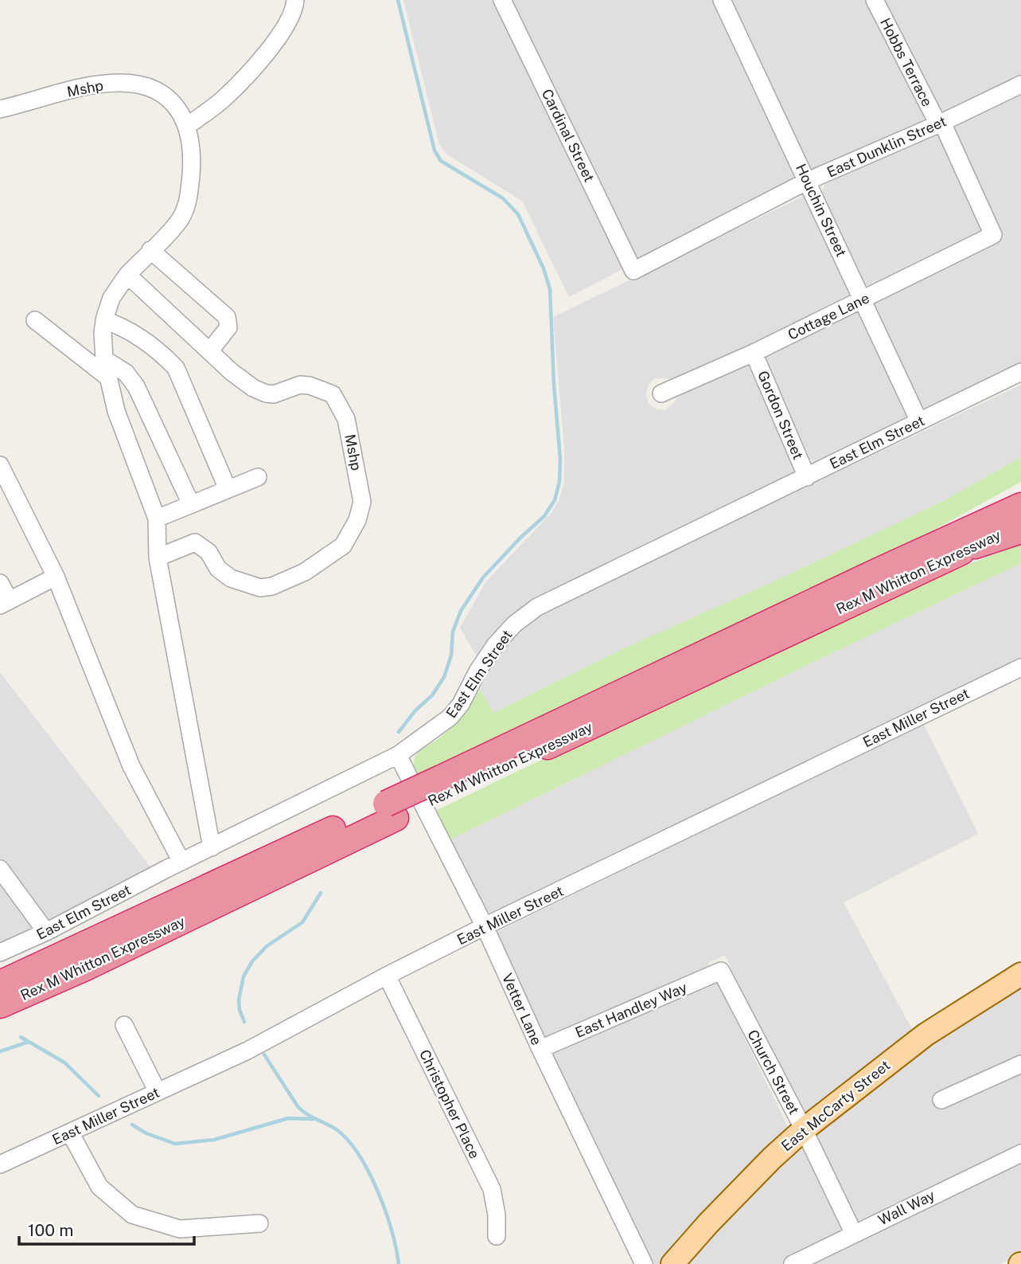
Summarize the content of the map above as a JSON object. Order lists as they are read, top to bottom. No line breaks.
{"streets":{"highway":["Rex M Whitton Expressway"],"main road":["East McCarty Street"],"street":["Hobbs Terrace","Mshp","Cardinal Street","East Dunklin Street","Houchin Street","Cottage Lane","Gordon Street","East Elm Street","East Miller Street","Vetter Lane","East Handley Way","Church Street","Christopher Place","Wall Way"]},"crossings":[["Hobbs Terrace","East Dunklin Street"],["Hobbs Terrace","Cottage Lane"],["Mshp","East Elm Street"],["Cardinal Street","East Dunklin Street"],["East Dunklin Street","Houchin Street"],["Houchin Street","Cottage Lane"],["Houchin Street","East Elm Street"],["Cottage Lane","Gordon Street"],["Gordon Street","East Elm Street"],["East Elm Street","Vetter Lane"],["East Miller Street","Vetter Lane"],["East Miller Street","Christopher Place"],["Vetter Lane","East Handley Way"],["East Handley Way","Church Street"],["Church Street","East McCarty Street"],["Church Street","Wall Way"]],"scale_bar":"100 m"}
